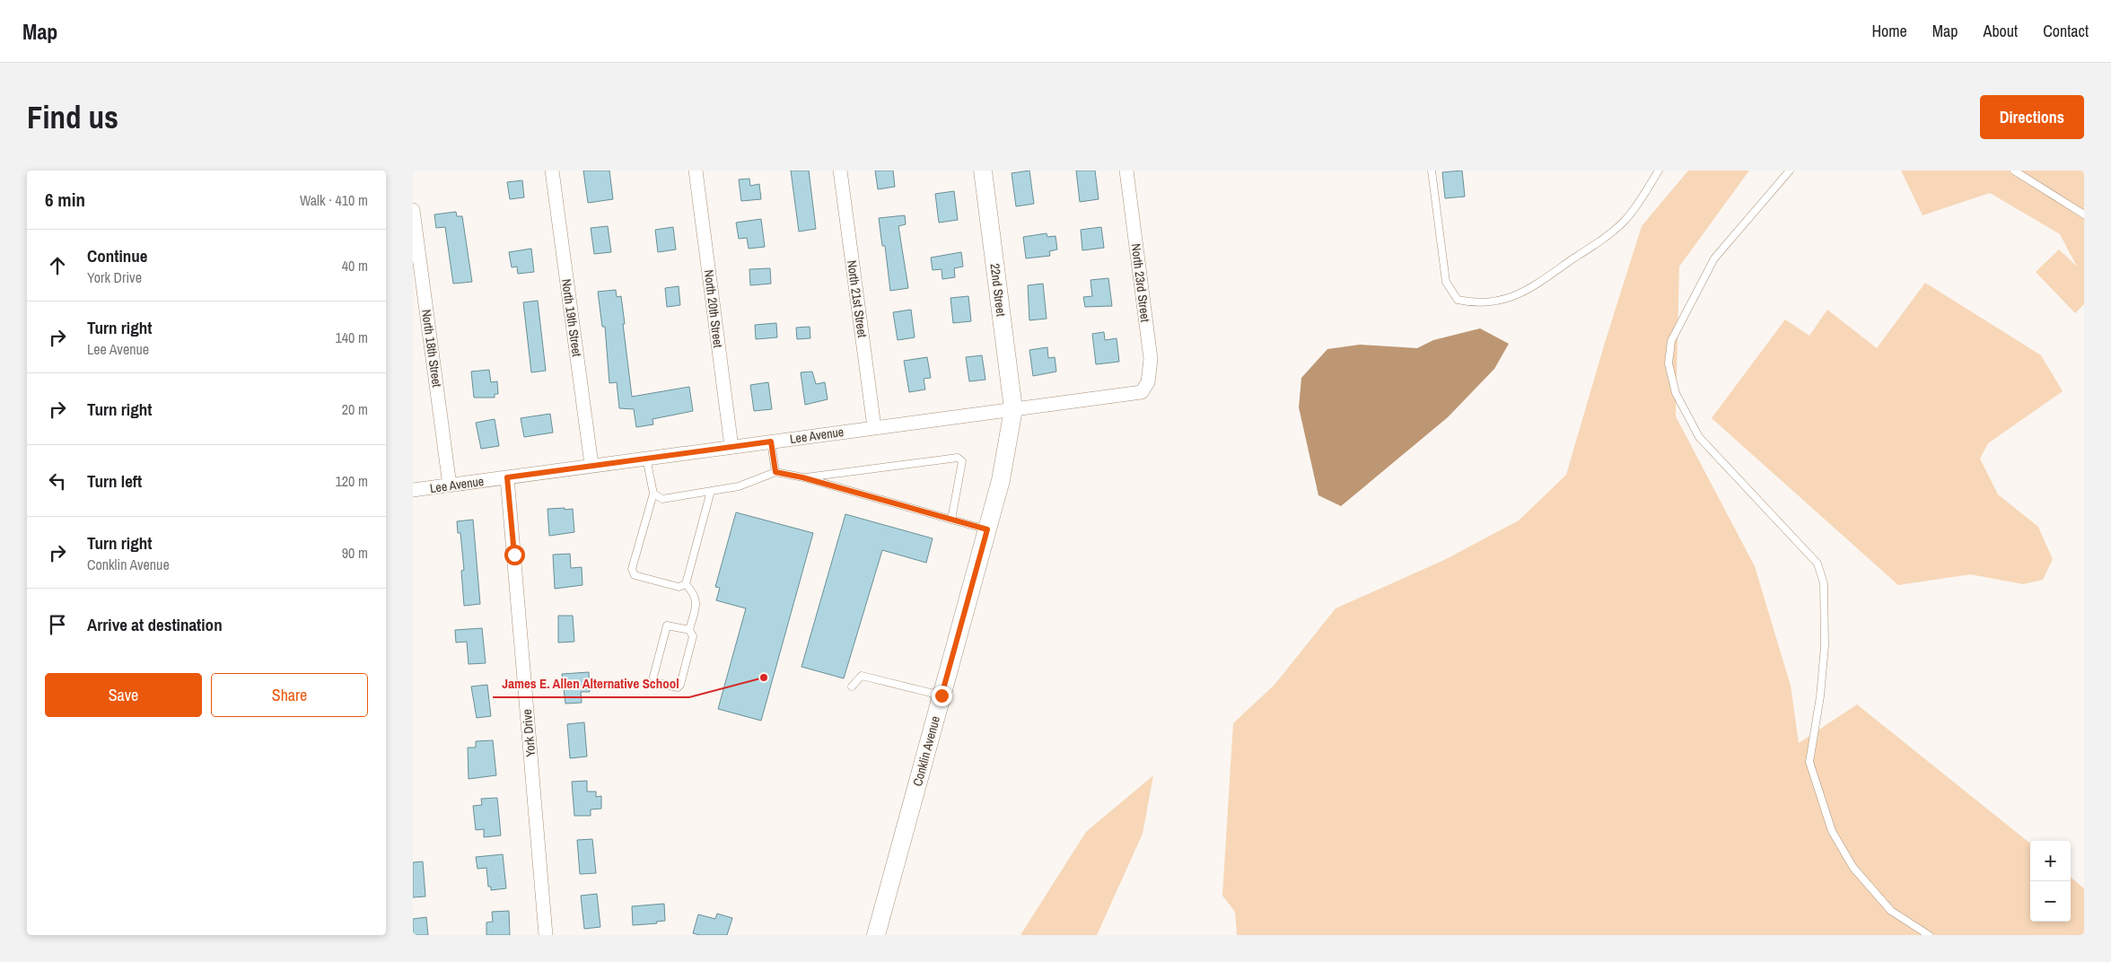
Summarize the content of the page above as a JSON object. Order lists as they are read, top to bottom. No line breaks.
{"streets":{"street":["North 23rd Street","22nd Street","North 21st Street","North 20th Street","North 19th Street","North 18th Street","Lee Avenue","York Drive","Conklin Avenue"]},"crossings":[["North 23rd Street","Lee Avenue"],["22nd Street","Lee Avenue"],["22nd Street","Conklin Avenue"],["North 21st Street","Lee Avenue"],["North 20th Street","Lee Avenue"],["North 19th Street","Lee Avenue"],["North 18th Street","Lee Avenue"],["Lee Avenue","York Drive"],["Lee Avenue","Conklin Avenue"]],"places":["James E. Allen Alternative School"],"page":{"header":"Map","nav":["Home","Map","About","Contact"],"buttons":["Directions",["Save","Share"]],"title":"Find us","heading":["6 min","Walk · 410 m"],"list":[["Continue","York Drive","40 m"],["Turn right","Lee Avenue","140 m"],["Turn right","20 m"],["Turn left","120 m"],["Turn right","Conklin Avenue","90 m"],"Arrive at destination"],"map_buttons":["+","−"]}}
